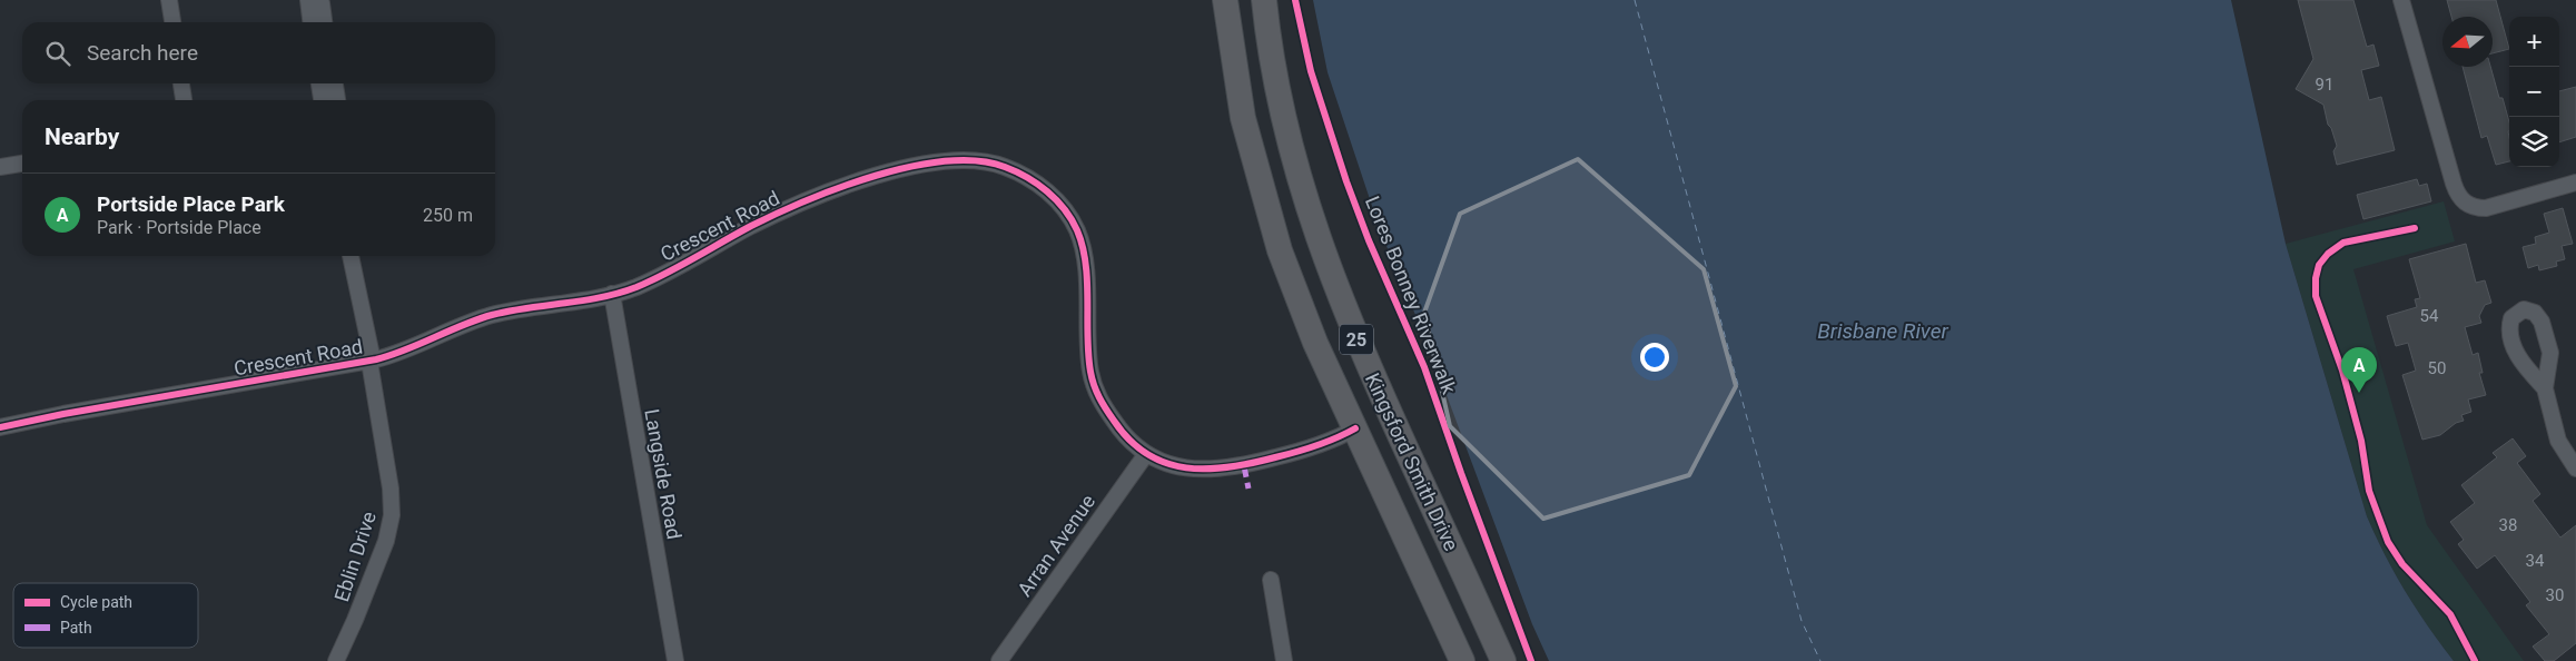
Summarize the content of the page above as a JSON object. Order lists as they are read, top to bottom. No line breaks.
{"streets":{"highway":["25","Kingsford Smith Drive"],"street":["Crescent Road","Langside Road","Arran Avenue","Eblin Drive"],"cycle path":["Lores Bonney Riverwalk"]},"crossings":[["Crescent Road","Kingsford Smith Drive"],["Crescent Road","Langside Road"],["Crescent Road","Arran Avenue"],["Crescent Road","Eblin Drive"]],"water":["Brisbane River"],"house_numbers":["91","54","50","38","34","30"],"legend":["Cycle path","Path"],"north":"left","page":{"map_buttons":["+","−"],"search":"Search here","heading":"Nearby","list":[{"mark":"A","name":"Portside Place Park","note":"Park · Portside Place","value":"250 m"}],"pins":"A"}}
